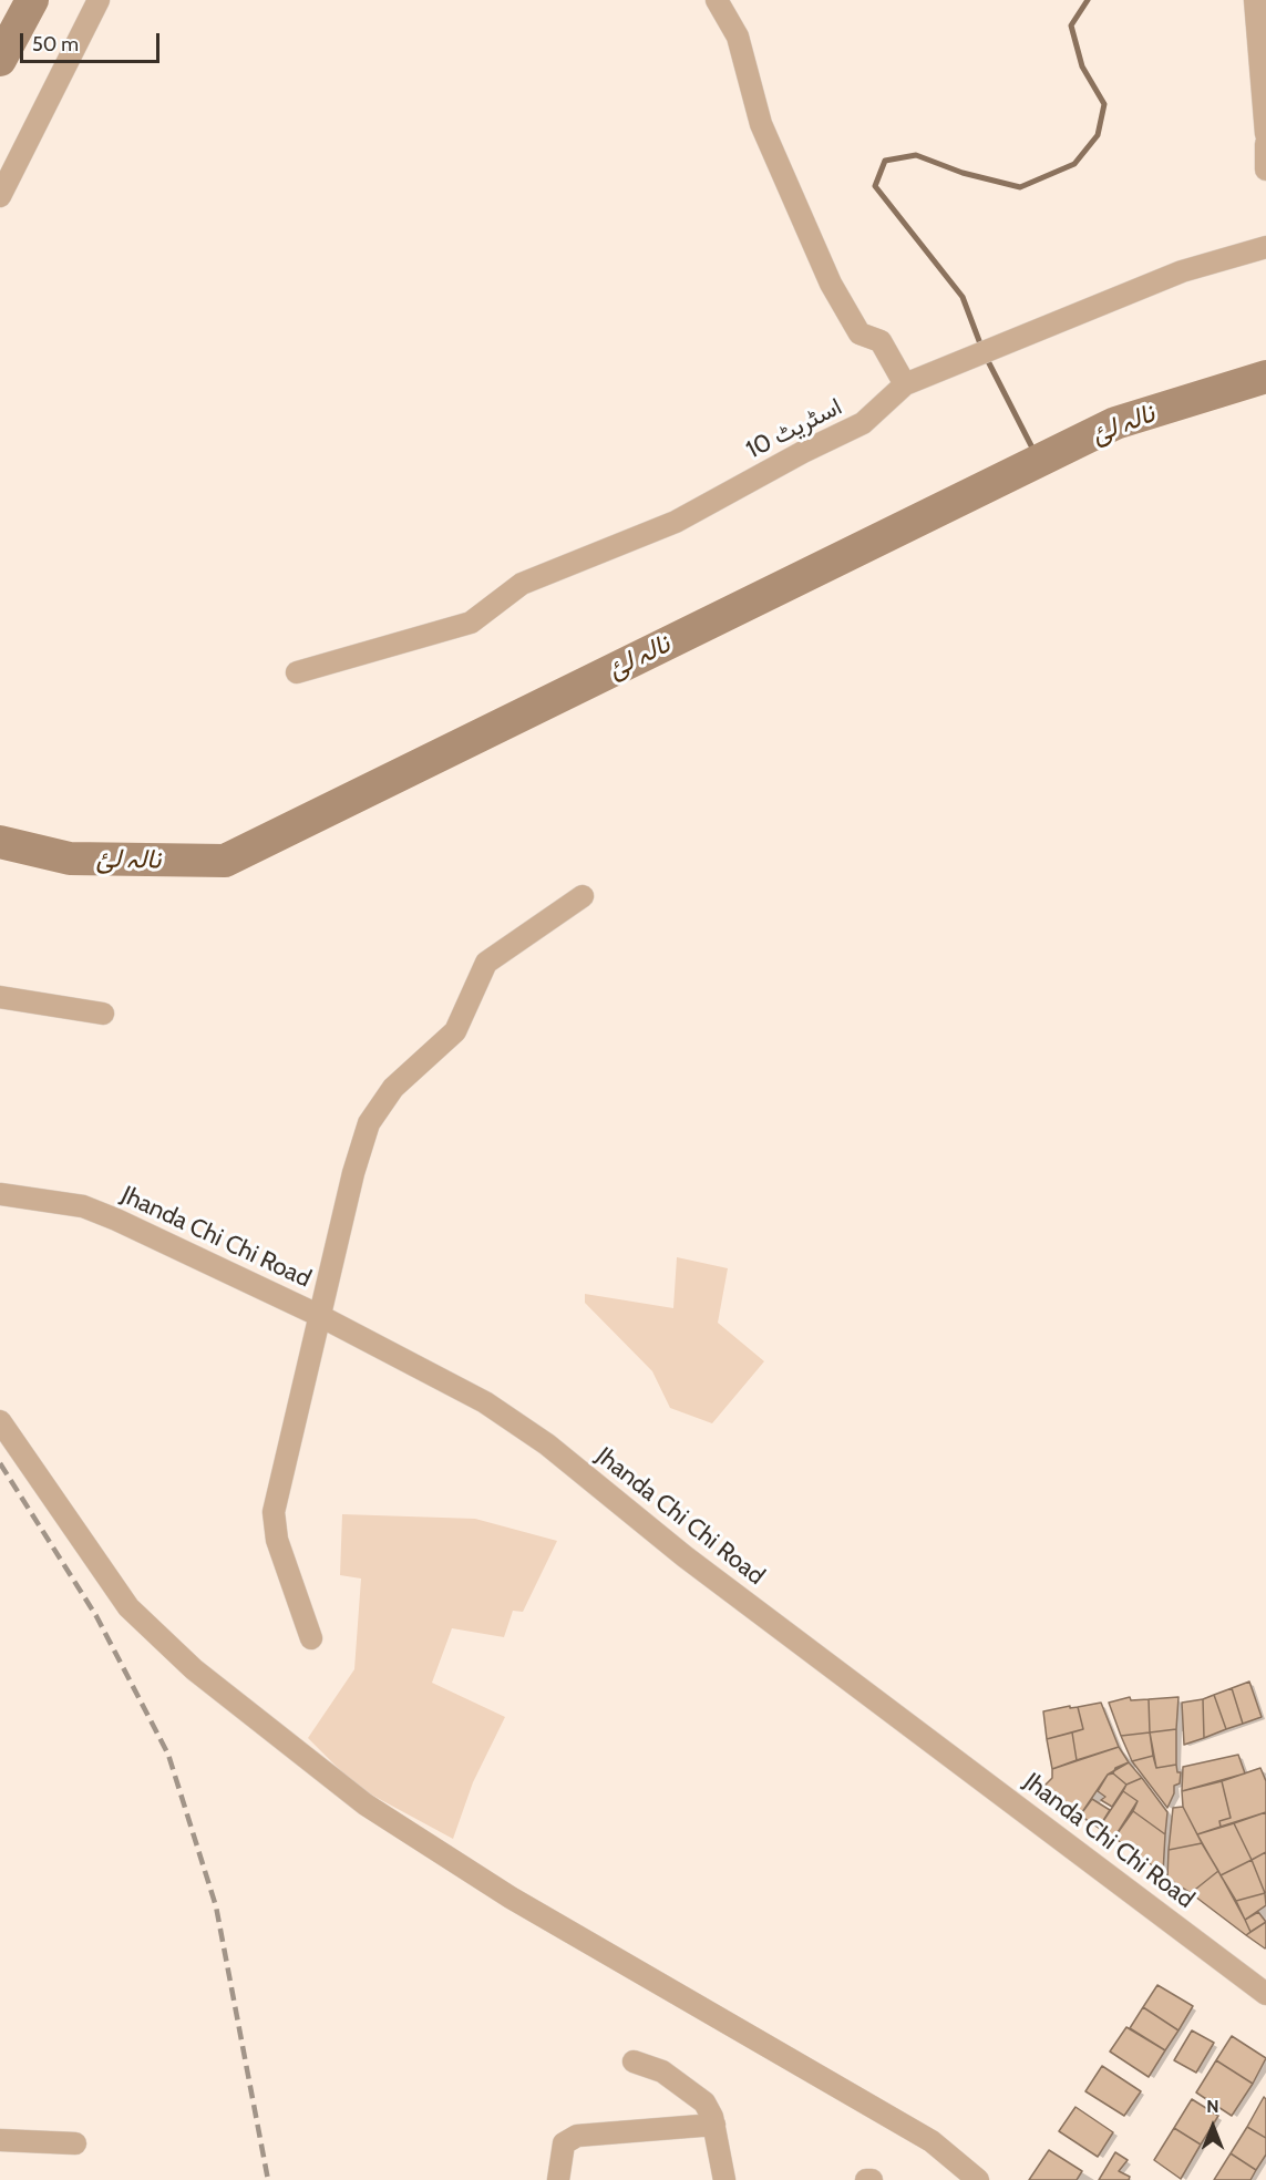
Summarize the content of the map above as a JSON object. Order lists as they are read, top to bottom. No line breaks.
{"streets":{"street":["اسٹریٹ 10","Jhanda Chi Chi Road"]},"water":["نالہ لئ"],"scale_bar":"50 m","north":"top"}
